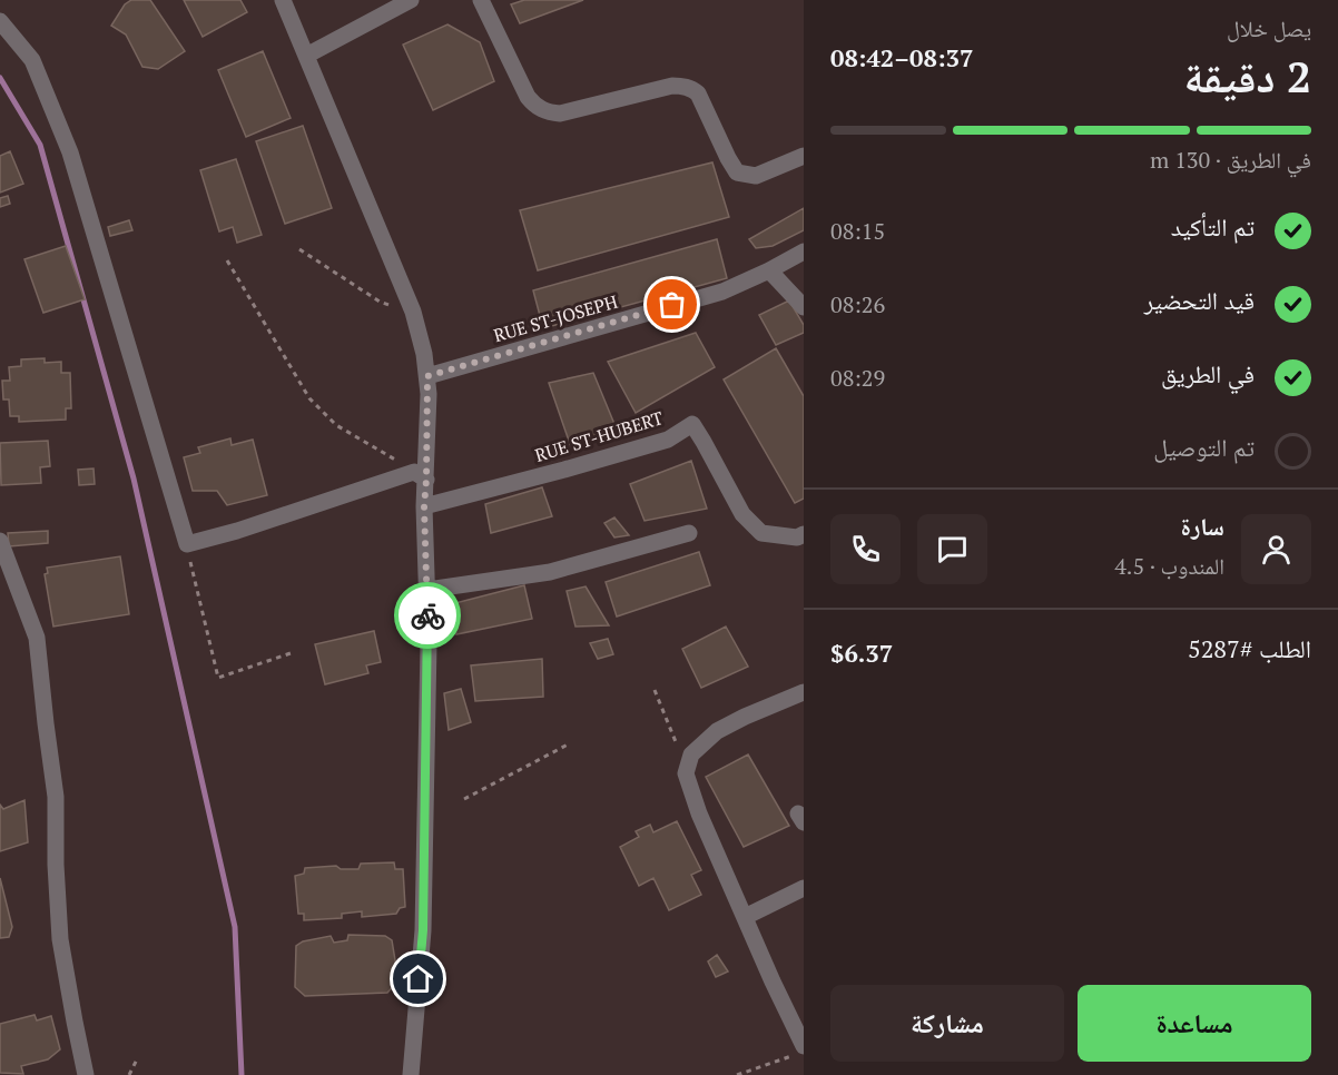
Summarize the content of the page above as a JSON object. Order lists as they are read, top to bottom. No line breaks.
{"streets":{"street":["RUE ST-JOSEPH","RUE ST-HUBERT"]},"page":{"heading":["2 دقيقة","يصل خلال","08:37–08:42"],"panel":["سارة","المندوب · 4.5","الطلب #5287","$6.37"],"bar":"في الطريق · 130 m","list":[["تم التأكيد","08:15"],["قيد التحضير","08:26"],["في الطريق","08:29"],"تم التوصيل"],"buttons":["مساعدة","مشاركة"]}}
